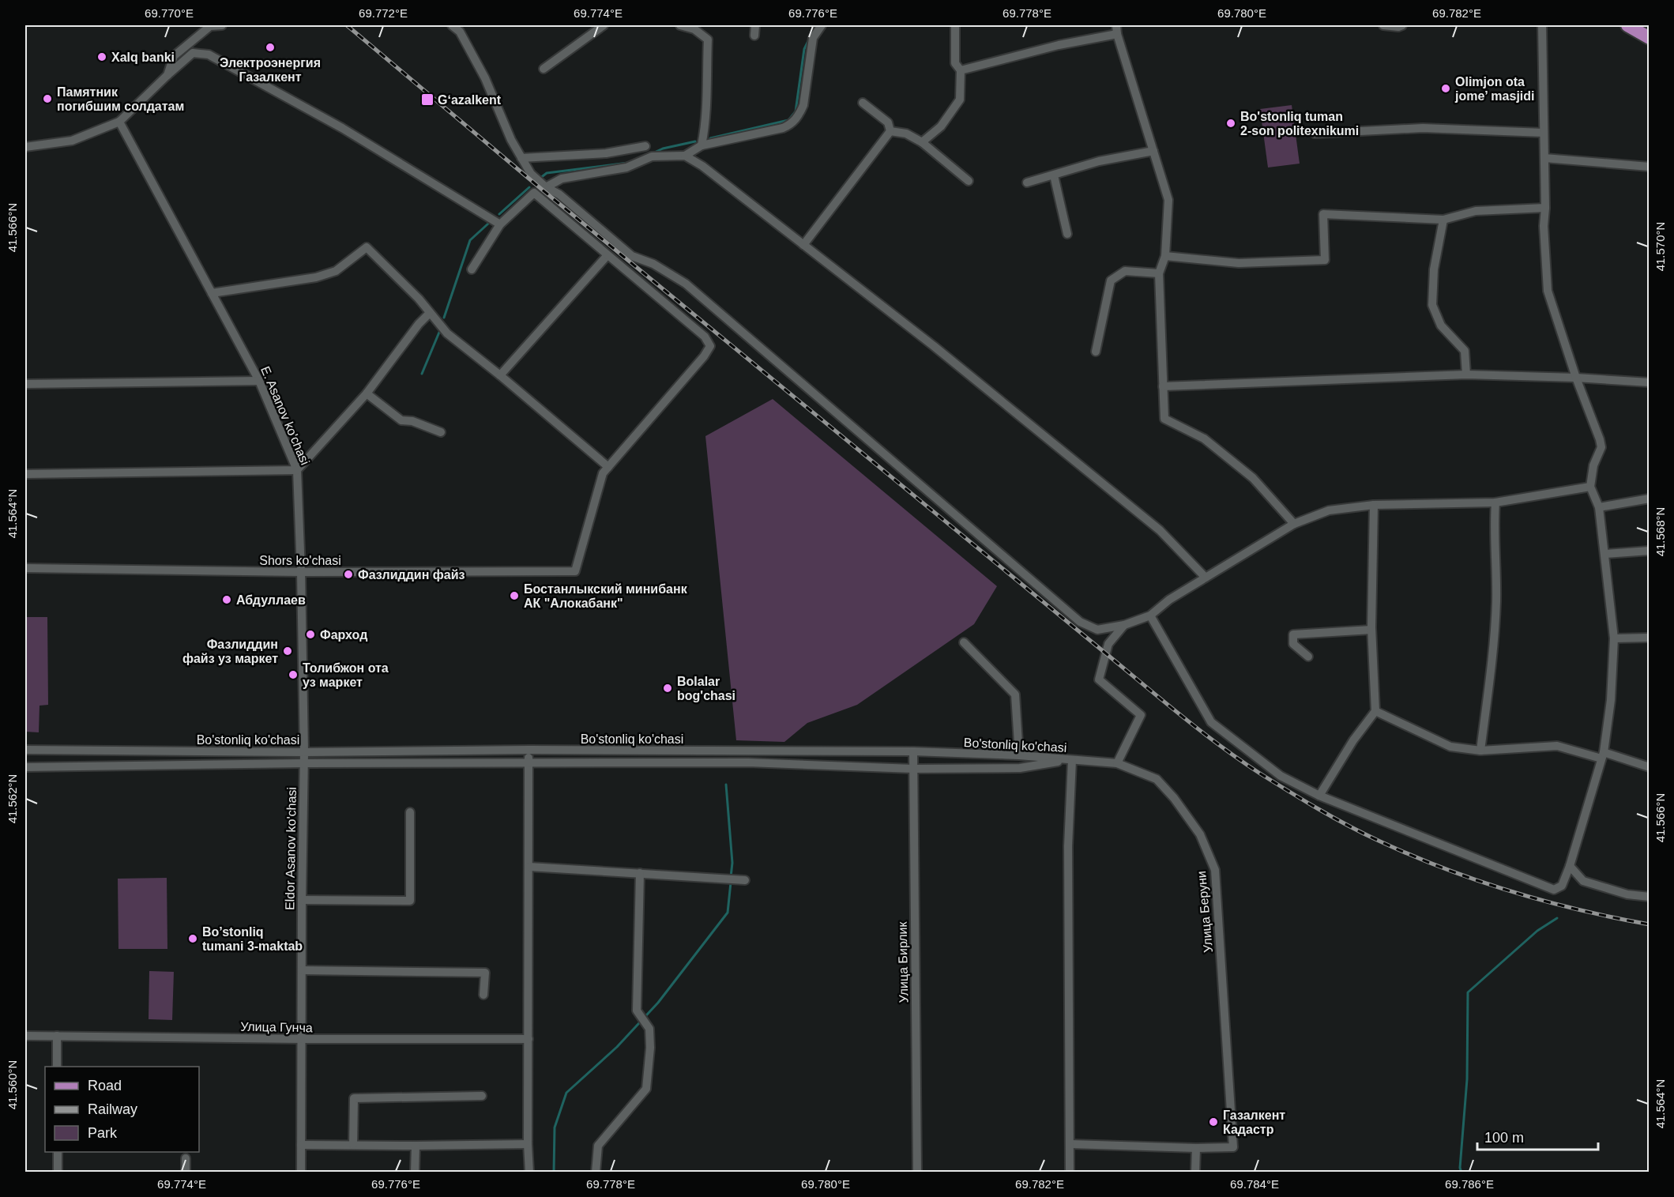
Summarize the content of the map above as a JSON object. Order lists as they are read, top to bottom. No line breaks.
{"streets":{"street":["E. Asanov ko'chasi","Shors ko'chasi","Bo'stonliq ko'chasi","Eldor Asanov ko'chasi","Улица Беруни","Улица Бирлик","Улица Гунча"]},"crossings":[["E. Asanov ko'chasi","Shors ko'chasi"],["E. Asanov ko'chasi","Bo'stonliq ko'chasi"],["E. Asanov ko'chasi","Eldor Asanov ko'chasi"],["Bo'stonliq ko'chasi","Eldor Asanov ko'chasi"],["Bo'stonliq ko'chasi","Улица Беруни"],["Bo'stonliq ko'chasi","Улица Бирлик"],["Eldor Asanov ko'chasi","Улица Гунча"]],"places":{"other":["Электроэнергия Газалкент","Xalq banki","Olimjon ota jome’ masjidi","Памятник погибшим солдатам","Bo'stonliq tuman 2-son politexnikumi","Фазлиддин файз","Бостанлыкский минибанк АК \"Алокабанк\"","Абдуллаев","Фарход","Фазлиддин файз уз маркет","Толибжон ота уз маркет","Bolalar bog'chasi","Bo’stonliq tumani 3-maktab","Газалкент Кадастр"],"transit":["Gʻazalkent"]},"legend":["Road","Railway","Park"],"scale_bar":"100 m","coordinates":["69.770°E","69.772°E","69.774°E","69.776°E","69.778°E","69.780°E","69.782°E","41.566°N","41.570°N","41.564°N","41.568°N","41.562°N","41.560°N","69.784°E","69.786°E"]}
